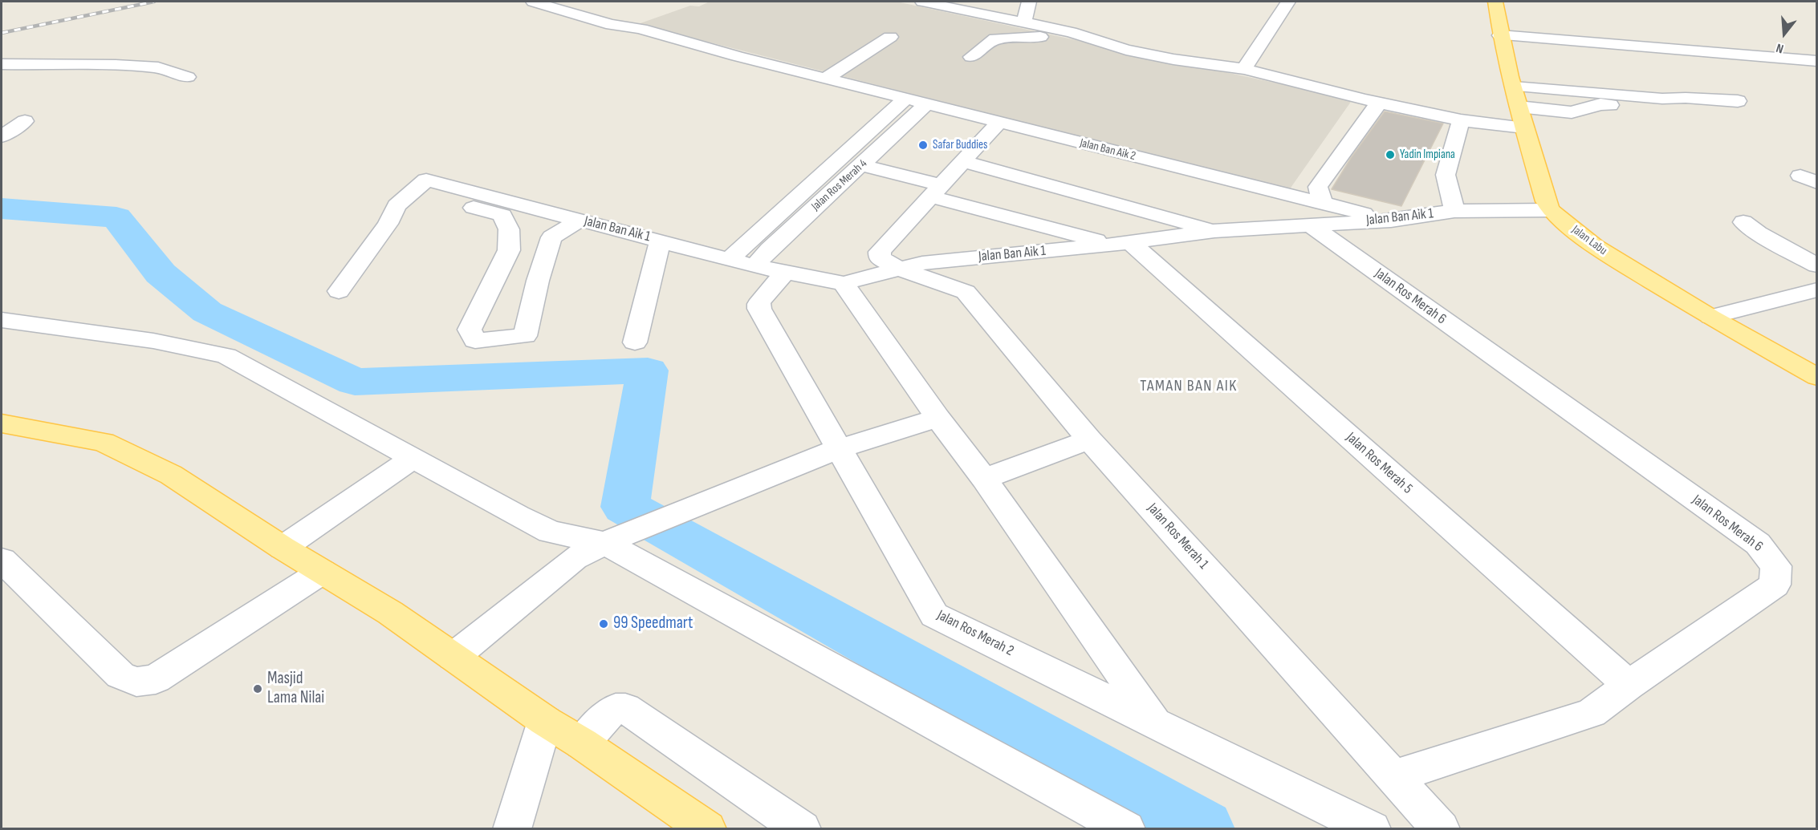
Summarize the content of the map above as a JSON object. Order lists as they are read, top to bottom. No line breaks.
{"streets":{"main road":["Jalan Labu"],"street":["Jalan Ban Aik 2","Jalan Ros Merah 4","Jalan Ban Aik 1","Jalan Ros Merah 6","Jalan Ros Merah 5","Jalan Ros Merah 1","Jalan Ros Merah 2"]},"crossings":[["Jalan Ban Aik 2","Jalan Ros Merah 4"],["Jalan Ban Aik 2","Jalan Ban Aik 1"],["Jalan Ban Aik 2","Jalan Ros Merah 6"],["Jalan Ros Merah 4","Jalan Ban Aik 1"],["Jalan Ros Merah 4","Jalan Ros Merah 2"],["Jalan Ban Aik 1","Jalan Labu"],["Jalan Ban Aik 1","Jalan Ros Merah 6"],["Jalan Ban Aik 1","Jalan Ros Merah 5"],["Jalan Ban Aik 1","Jalan Ros Merah 1"],["Jalan Ban Aik 1","Jalan Ros Merah 2"],["Jalan Ros Merah 6","Jalan Ros Merah 5"],["Jalan Ros Merah 6","Jalan Ros Merah 1"]],"districts":["TAMAN BAN AIK"],"places":["Safar Buddies","Yadin Impiana","99 Speedmart","Masjid Lama Nilai"],"north":"bottom"}
